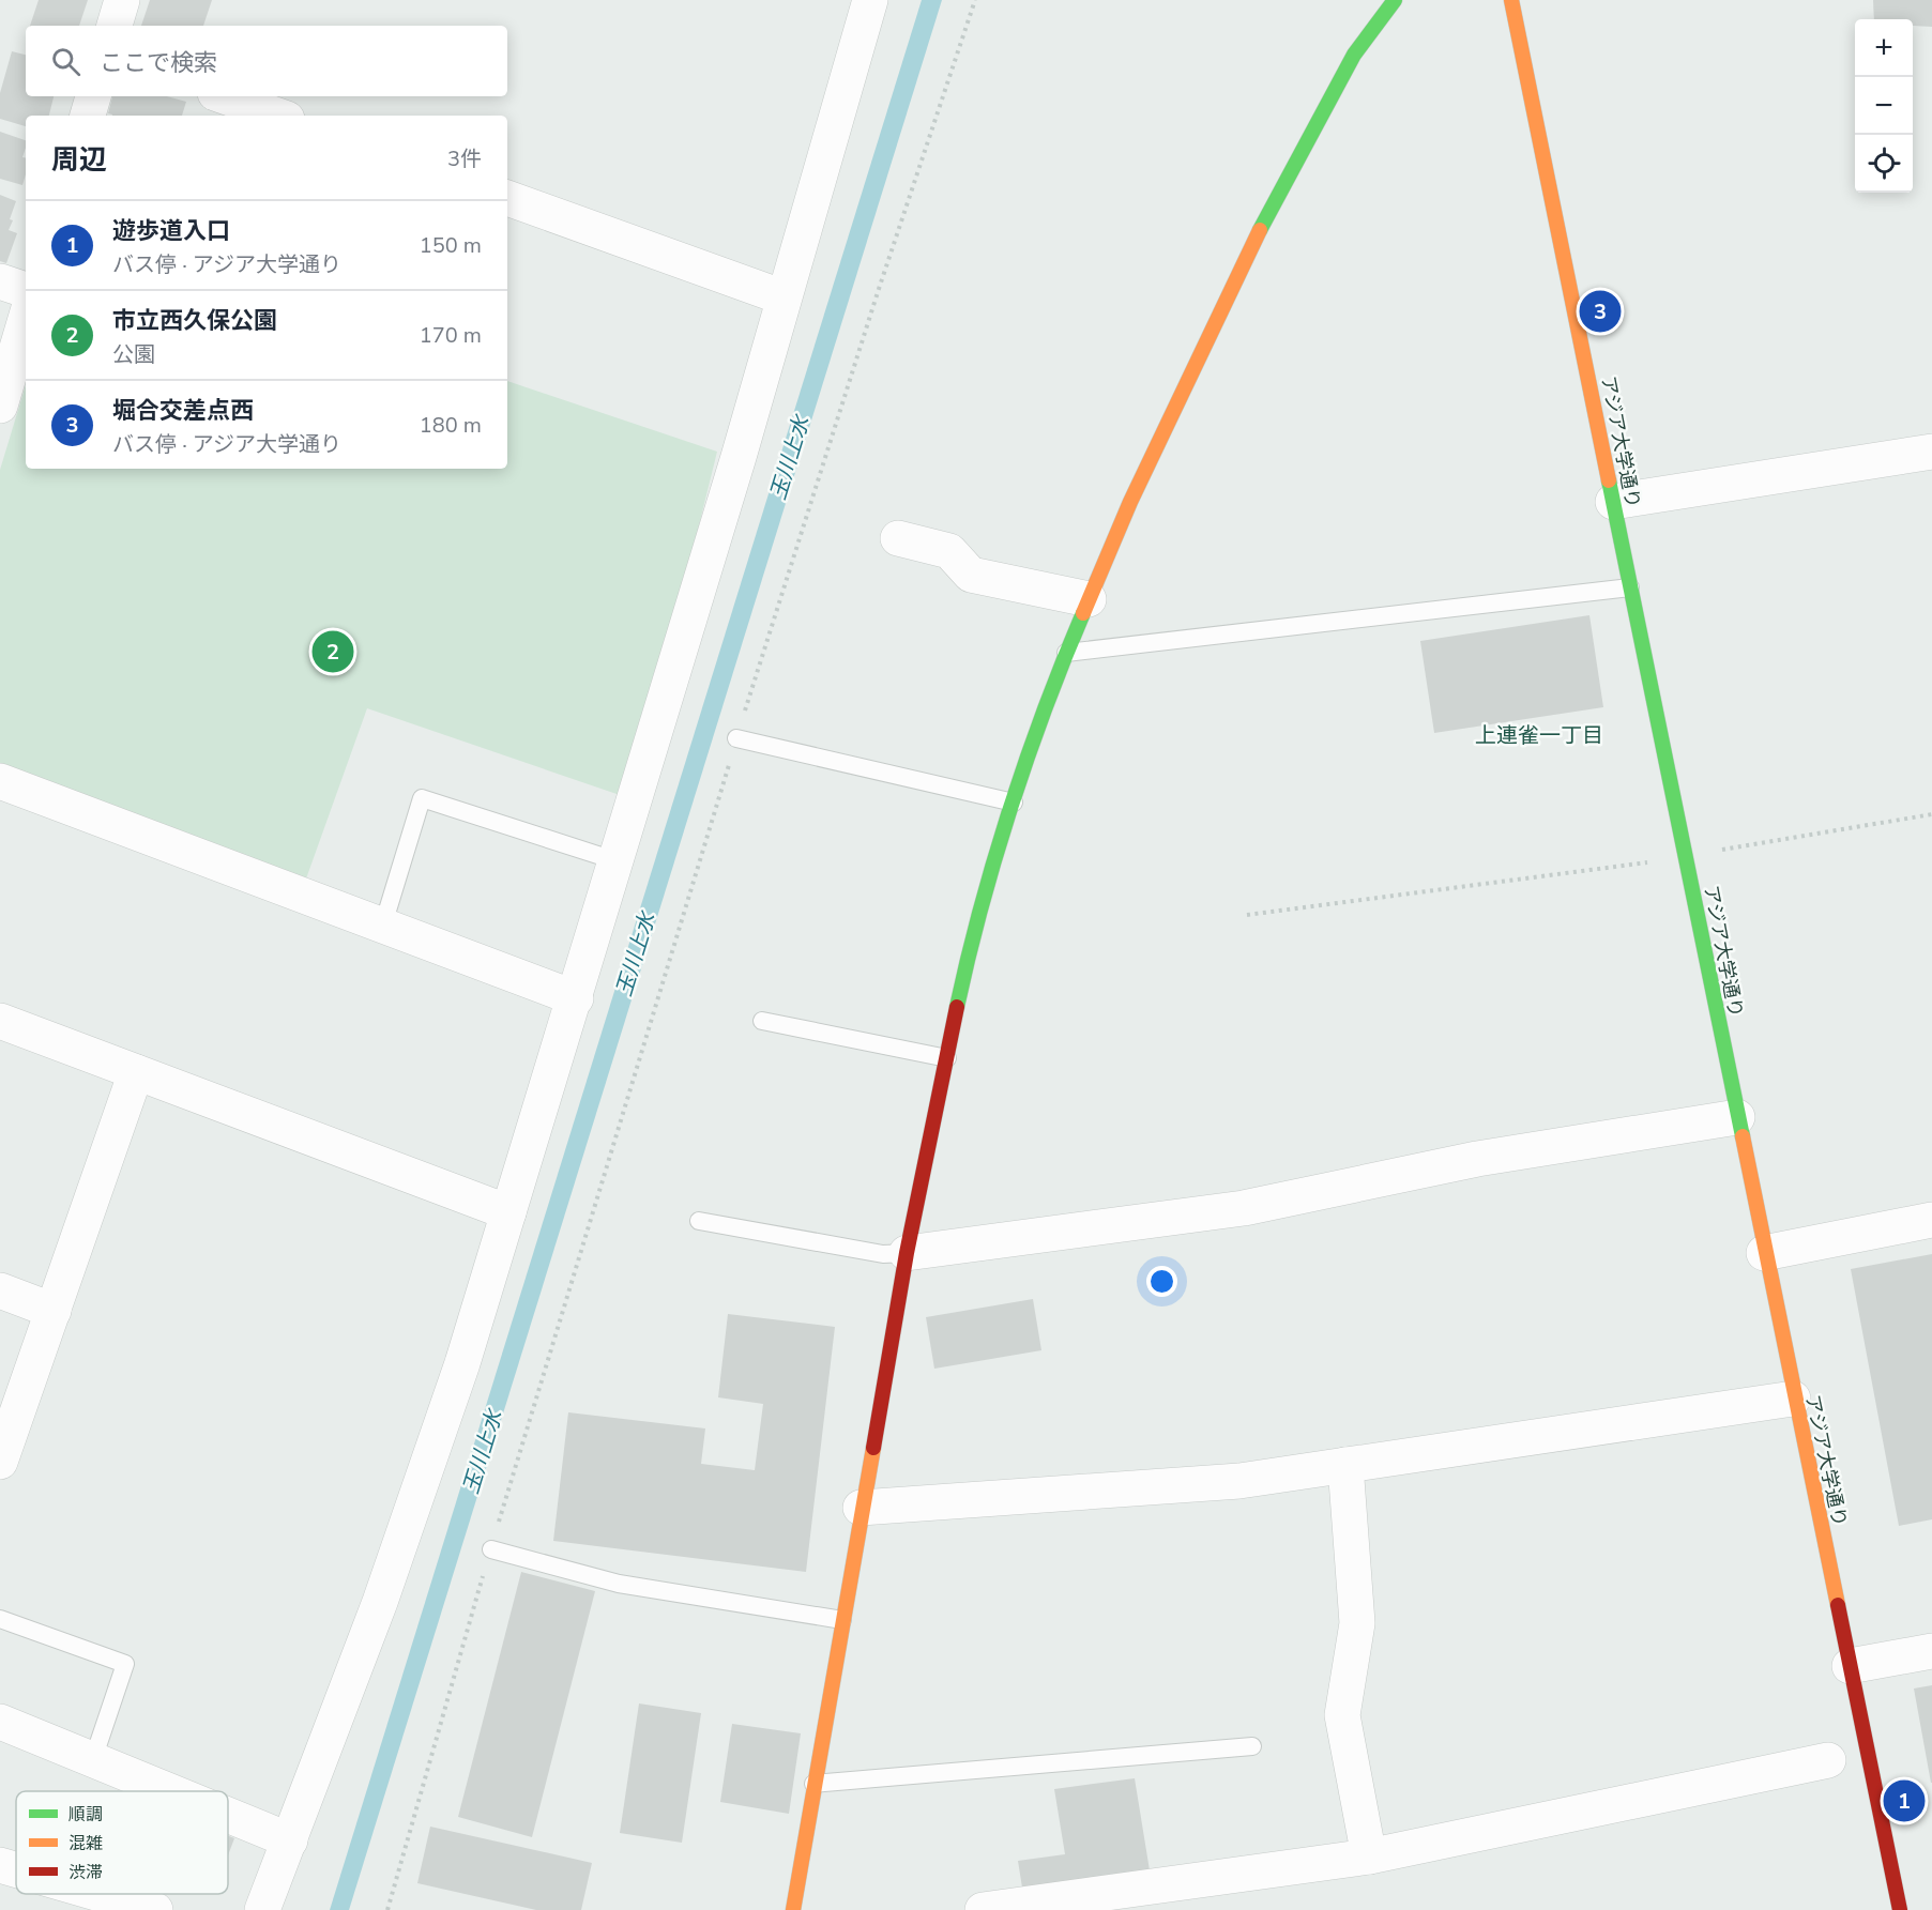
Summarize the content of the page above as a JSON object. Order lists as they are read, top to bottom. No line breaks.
{"streets":{"street":["アジア大学通り"]},"districts":["上連雀一丁目"],"water":["玉川上水"],"legend":["順調","混雑","渋滞"],"page":{"map_buttons":["+","−"],"search":"ここで検索","heading":["周辺","3件"],"list":[{"mark":"1","name":"遊歩道入口","note":"バス停 · アジア大学通り","value":"150 m"},{"mark":"2","name":"市立西久保公園","note":"公園","value":"170 m"},{"mark":"3","name":"堀合交差点西","note":"バス停 · アジア大学通り","value":"180 m"}],"pins":["3","2","1"]}}
